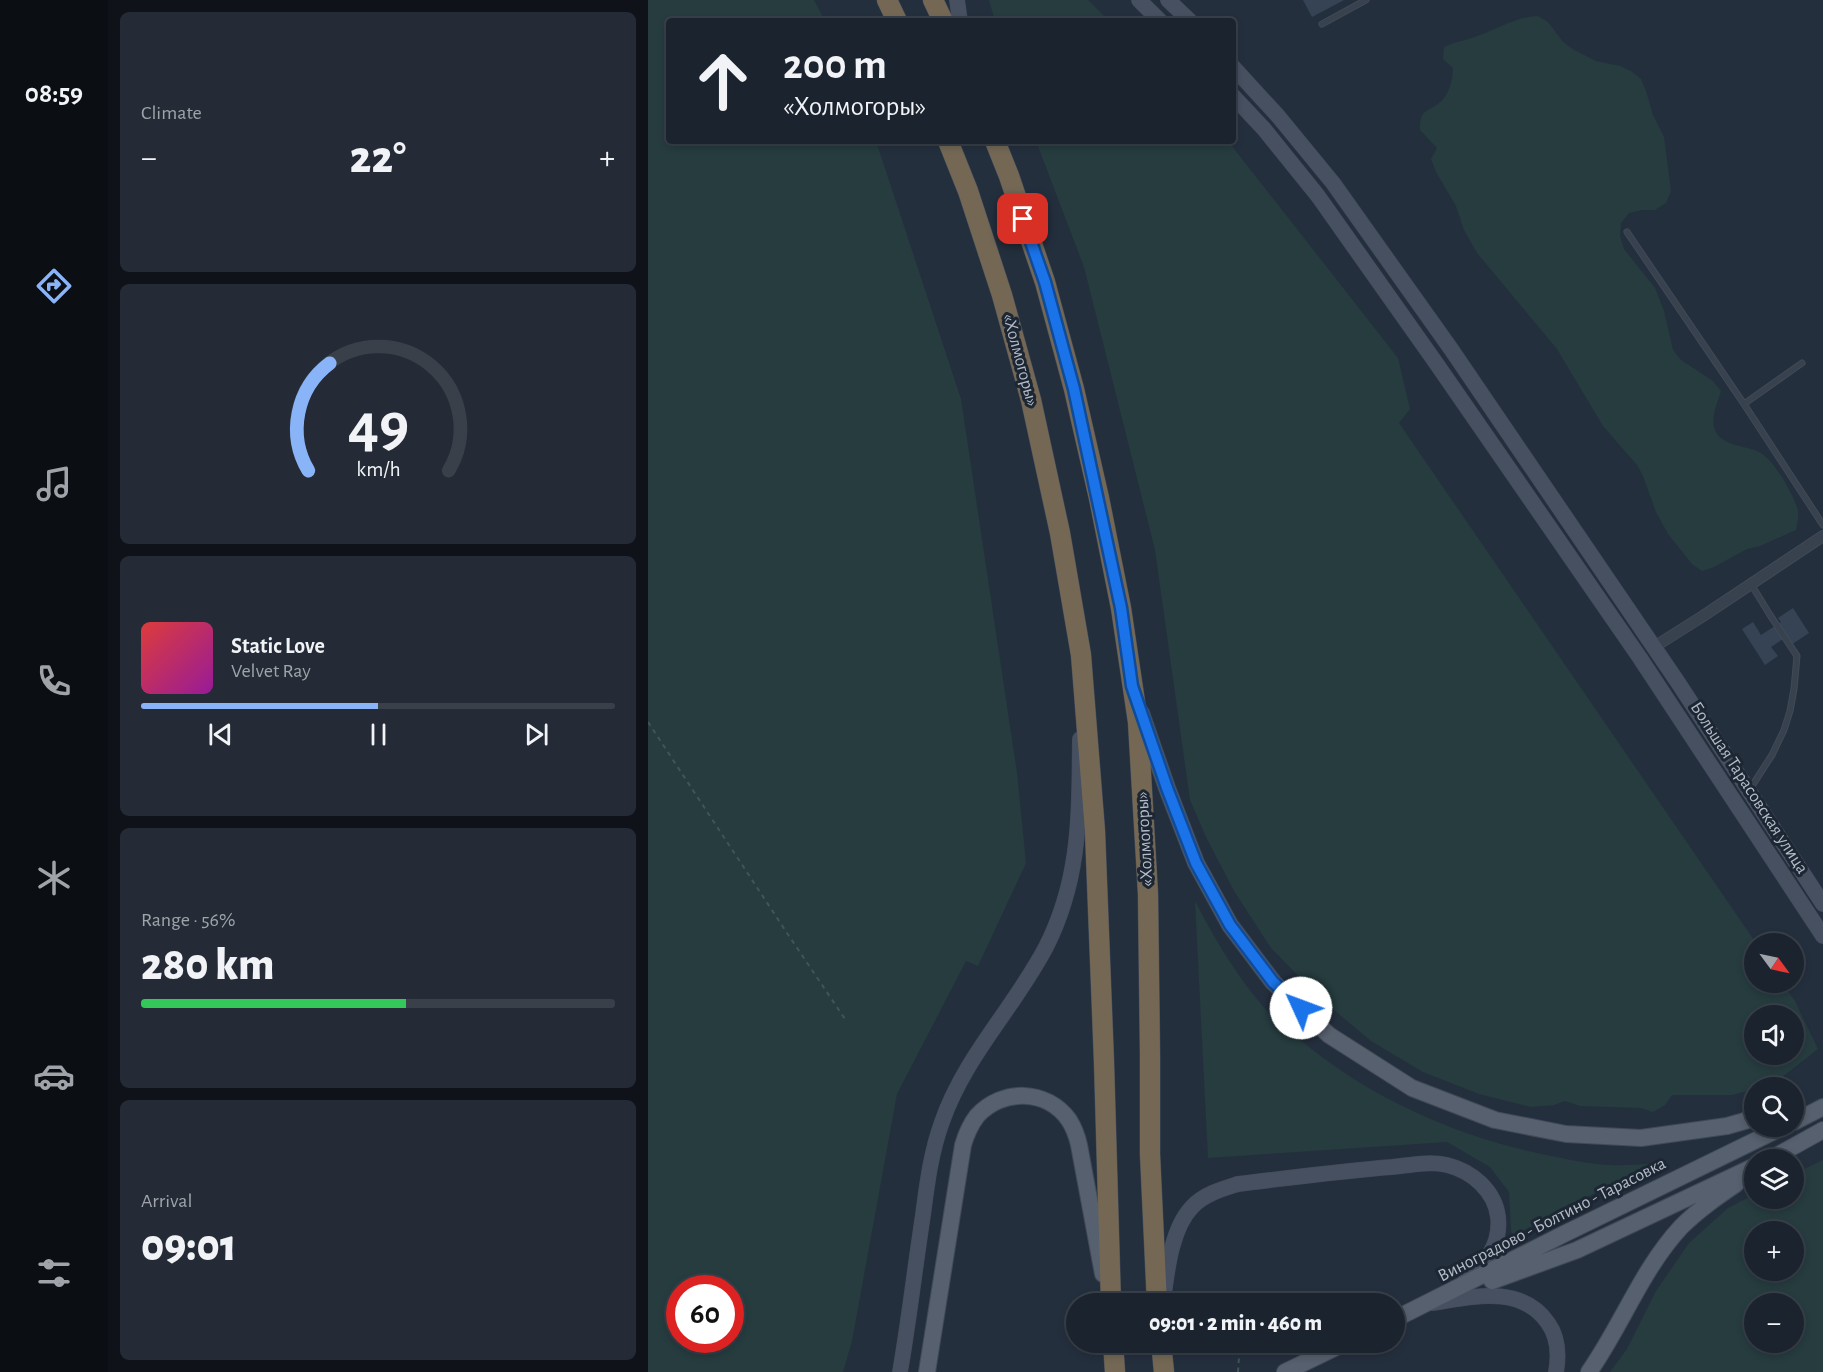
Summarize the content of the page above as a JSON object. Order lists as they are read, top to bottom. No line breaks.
{"streets":{"highway":["«Холмогоры»"],"main road":["Виноградово - Болтино - Тарасовка"],"street":["Большая Тарасовская улица"]},"north":"bottom right","page":{"tabs":"08:59","tile":["Climate",["Range · 56%","280 km"],["Arrival","09:01"]],"turn":["200 m","«Холмогоры»"],"heat":["−","22°","+"],"song":["Static Love","Velvet Ray"],"map_buttons":["+","−"],"limit":"60","trip":"09:01 · 2 min · 460 m","gauge":["49","km/h"]}}
